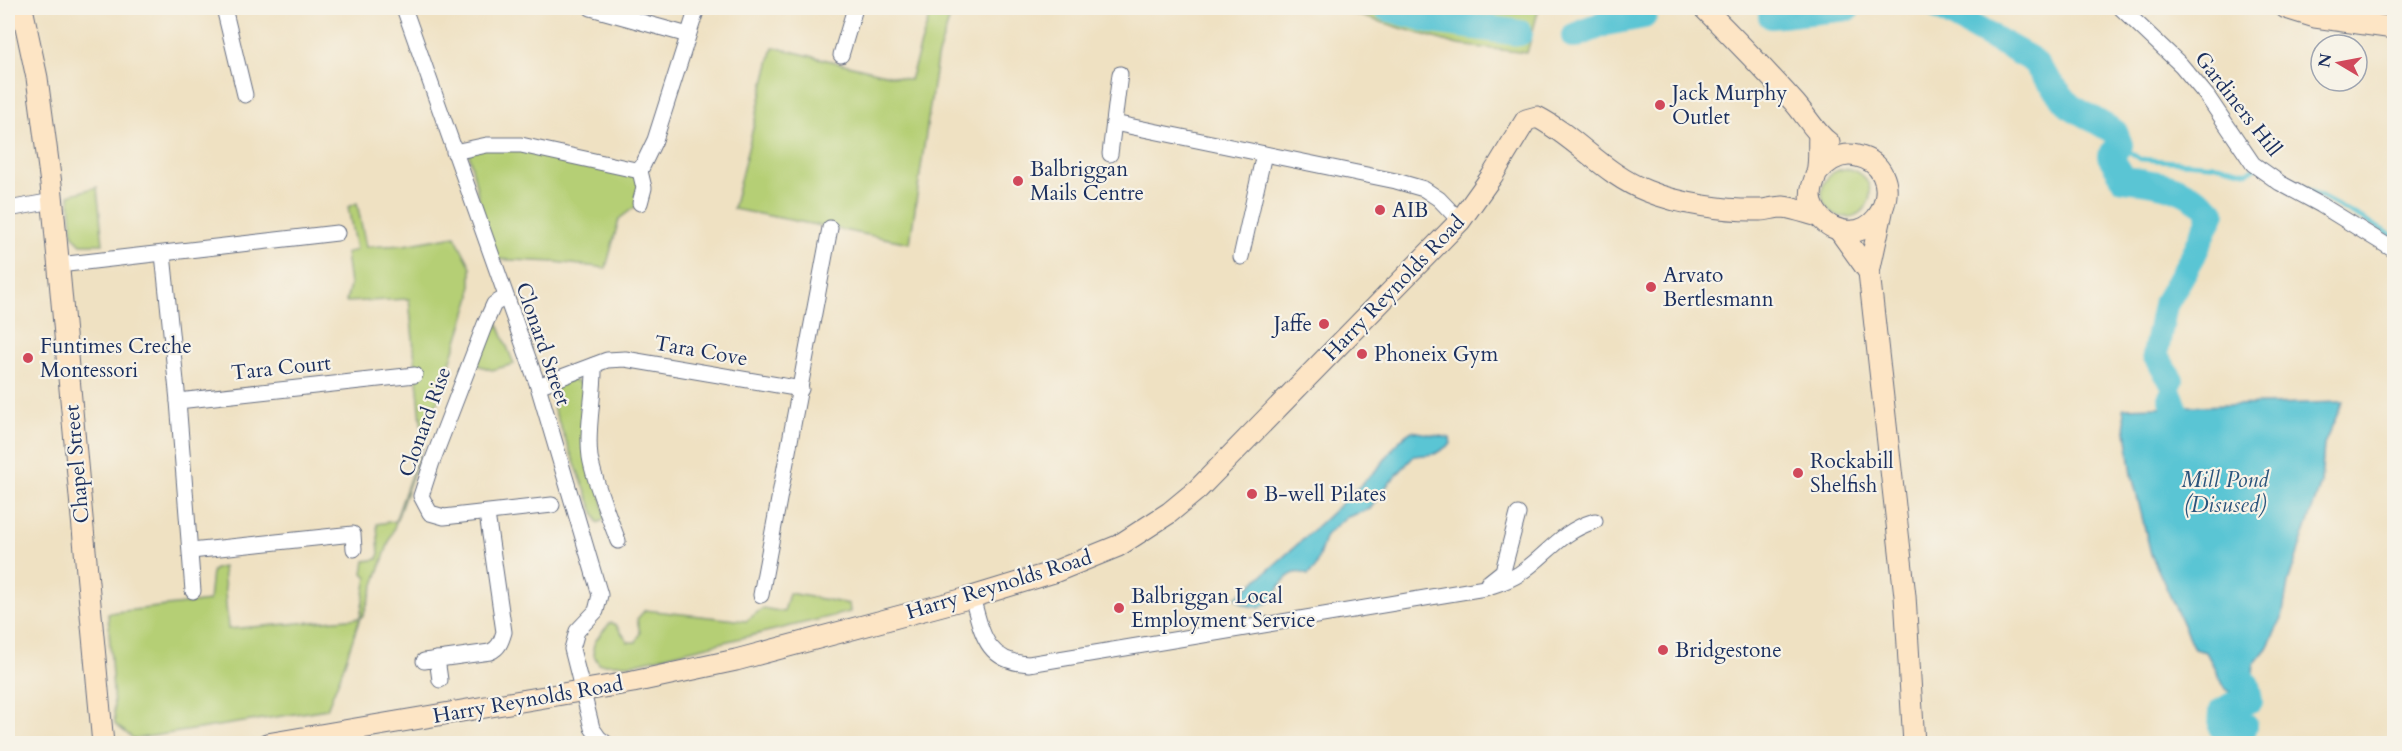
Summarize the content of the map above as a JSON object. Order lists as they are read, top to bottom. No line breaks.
{"streets":{"street":["Gardiners Hill","Harry Reynolds Road","Clonard Street","Tara Cove","Tara Court","Clonard Rise","Chapel Street"]},"crossings":[["Harry Reynolds Road","Clonard Street"],["Clonard Street","Tara Cove"],["Clonard Street","Clonard Rise"]],"water":["Mill Pond (Disused)"],"places":["Jack Murphy Outlet","Balbriggan Mails Centre","AIB","Arvato Bertlesmann","Jaffe","Phoneix Gym","Funtimes Creche Montessori","Rockabill Shelfish","B-well Pilates","Balbriggan Local Employment Service","Bridgestone"],"north":"left"}
